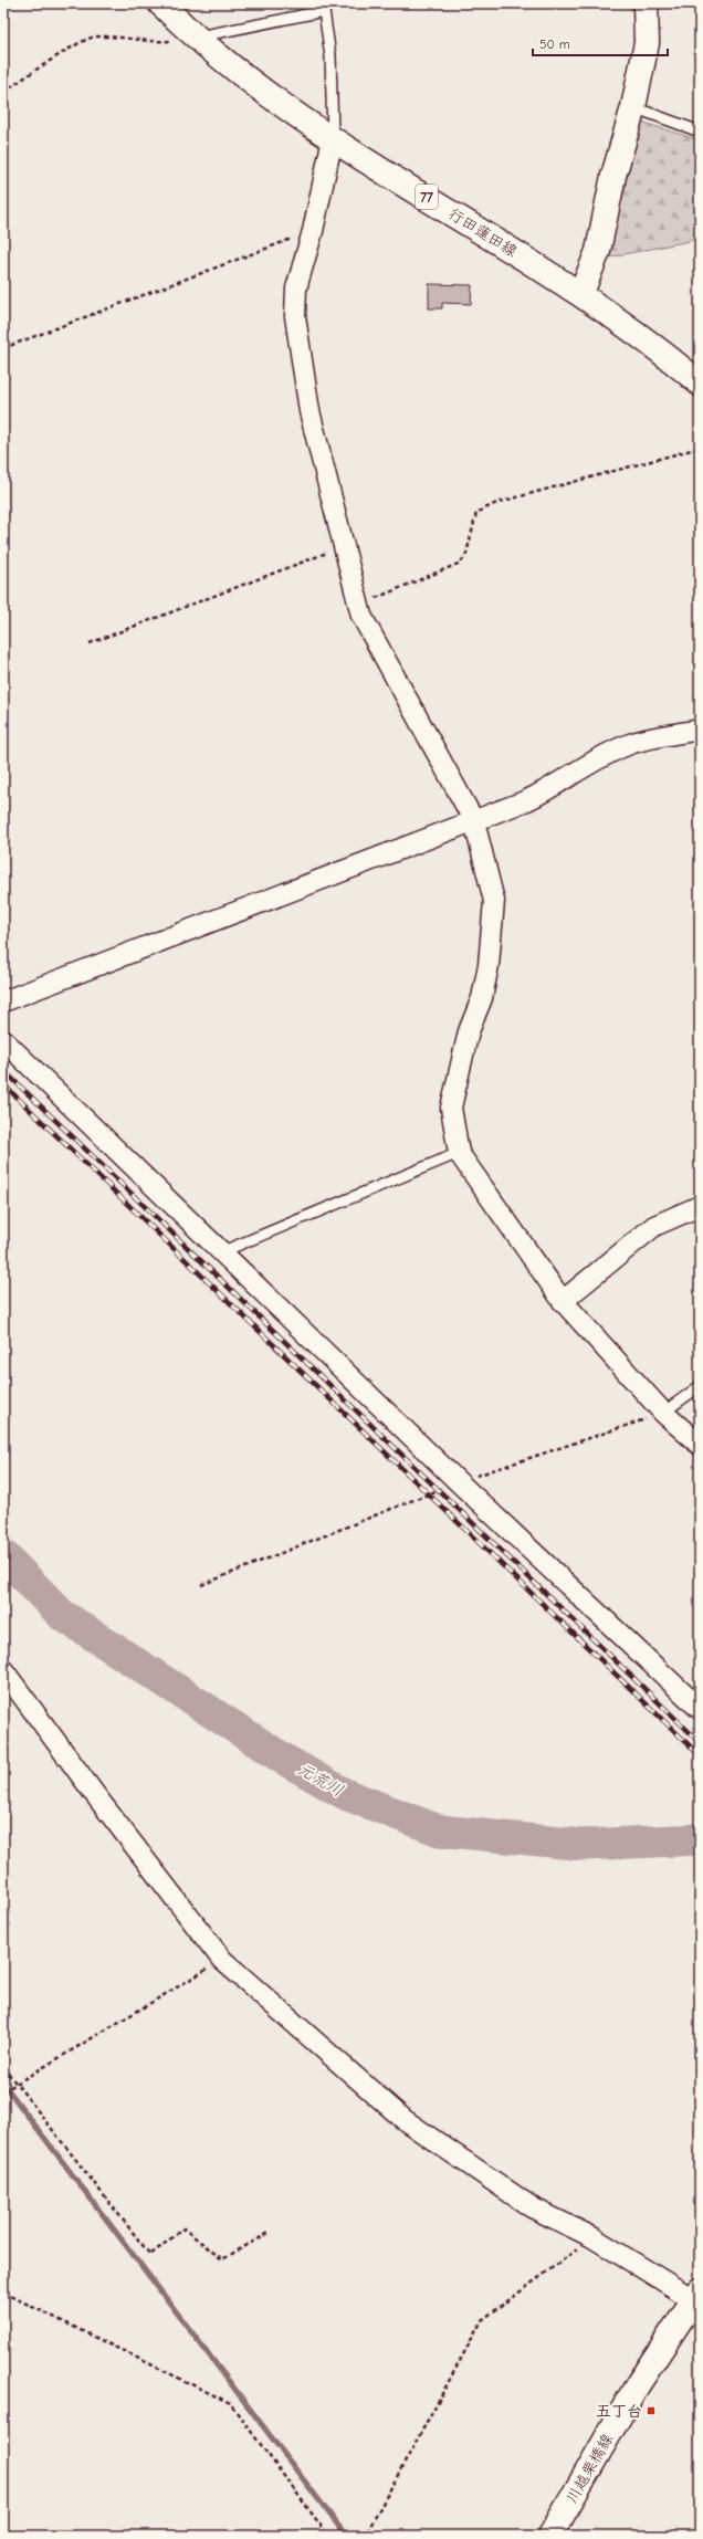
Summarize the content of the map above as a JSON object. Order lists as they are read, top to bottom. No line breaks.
{"streets":{"main road":["77","行田蓮田線","川越栗橋線"]},"water":["元荒川"],"places":{"transit":["五丁台"]},"scale_bar":"50 m"}
